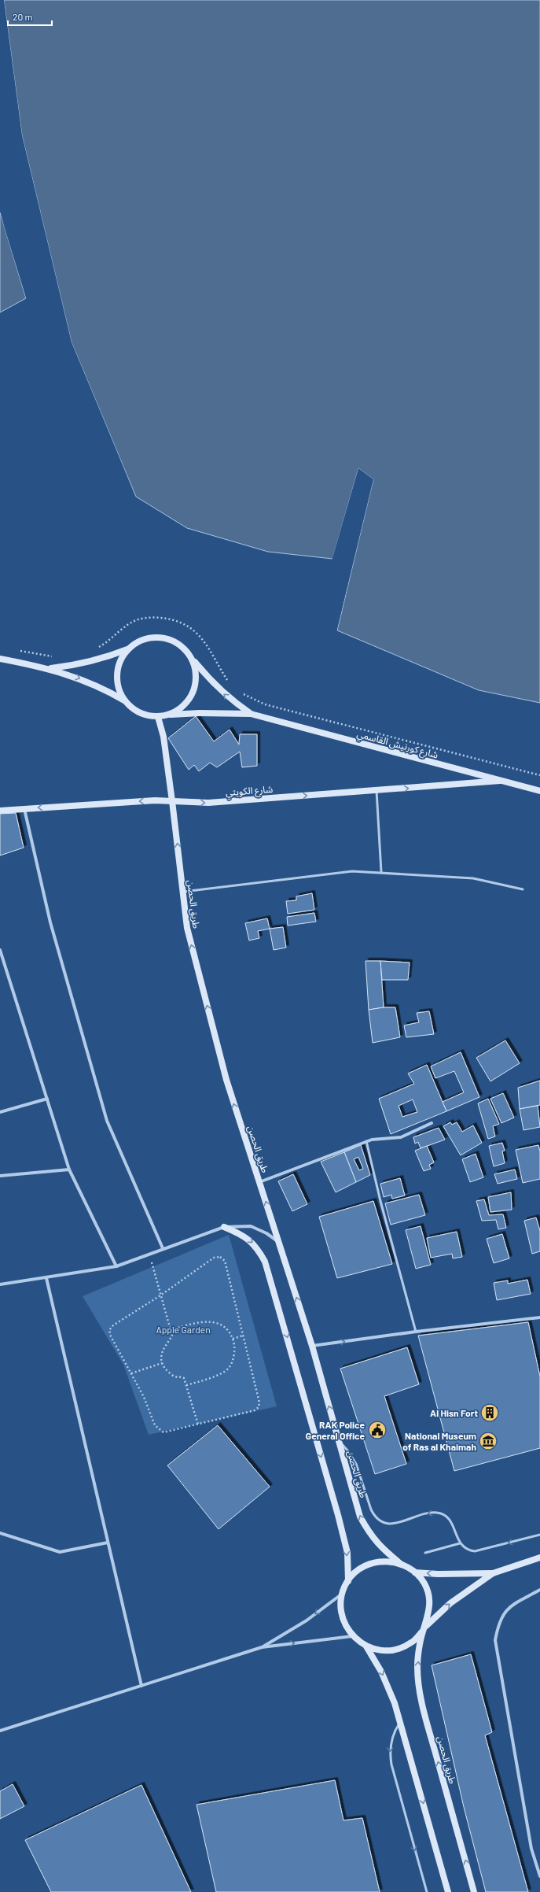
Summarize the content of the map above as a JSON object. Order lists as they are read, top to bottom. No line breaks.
{"streets":{"street":["شارع كورنيش القاسمي","شارع الكويتي","طريق الحصن"]},"crossings":[["شارع كورنيش القاسمي","شارع الكويتي"],["شارع كورنيش القاسمي","طريق الحصن"],["شارع الكويتي","طريق الحصن"]],"parks":["Apple Garden"],"places":{"building":["Al Hisn Fort"],"public building":["RAK Police General Office"],"museum":["National Museum of Ras al Khaimah"]},"scale_bar":"20 m"}
